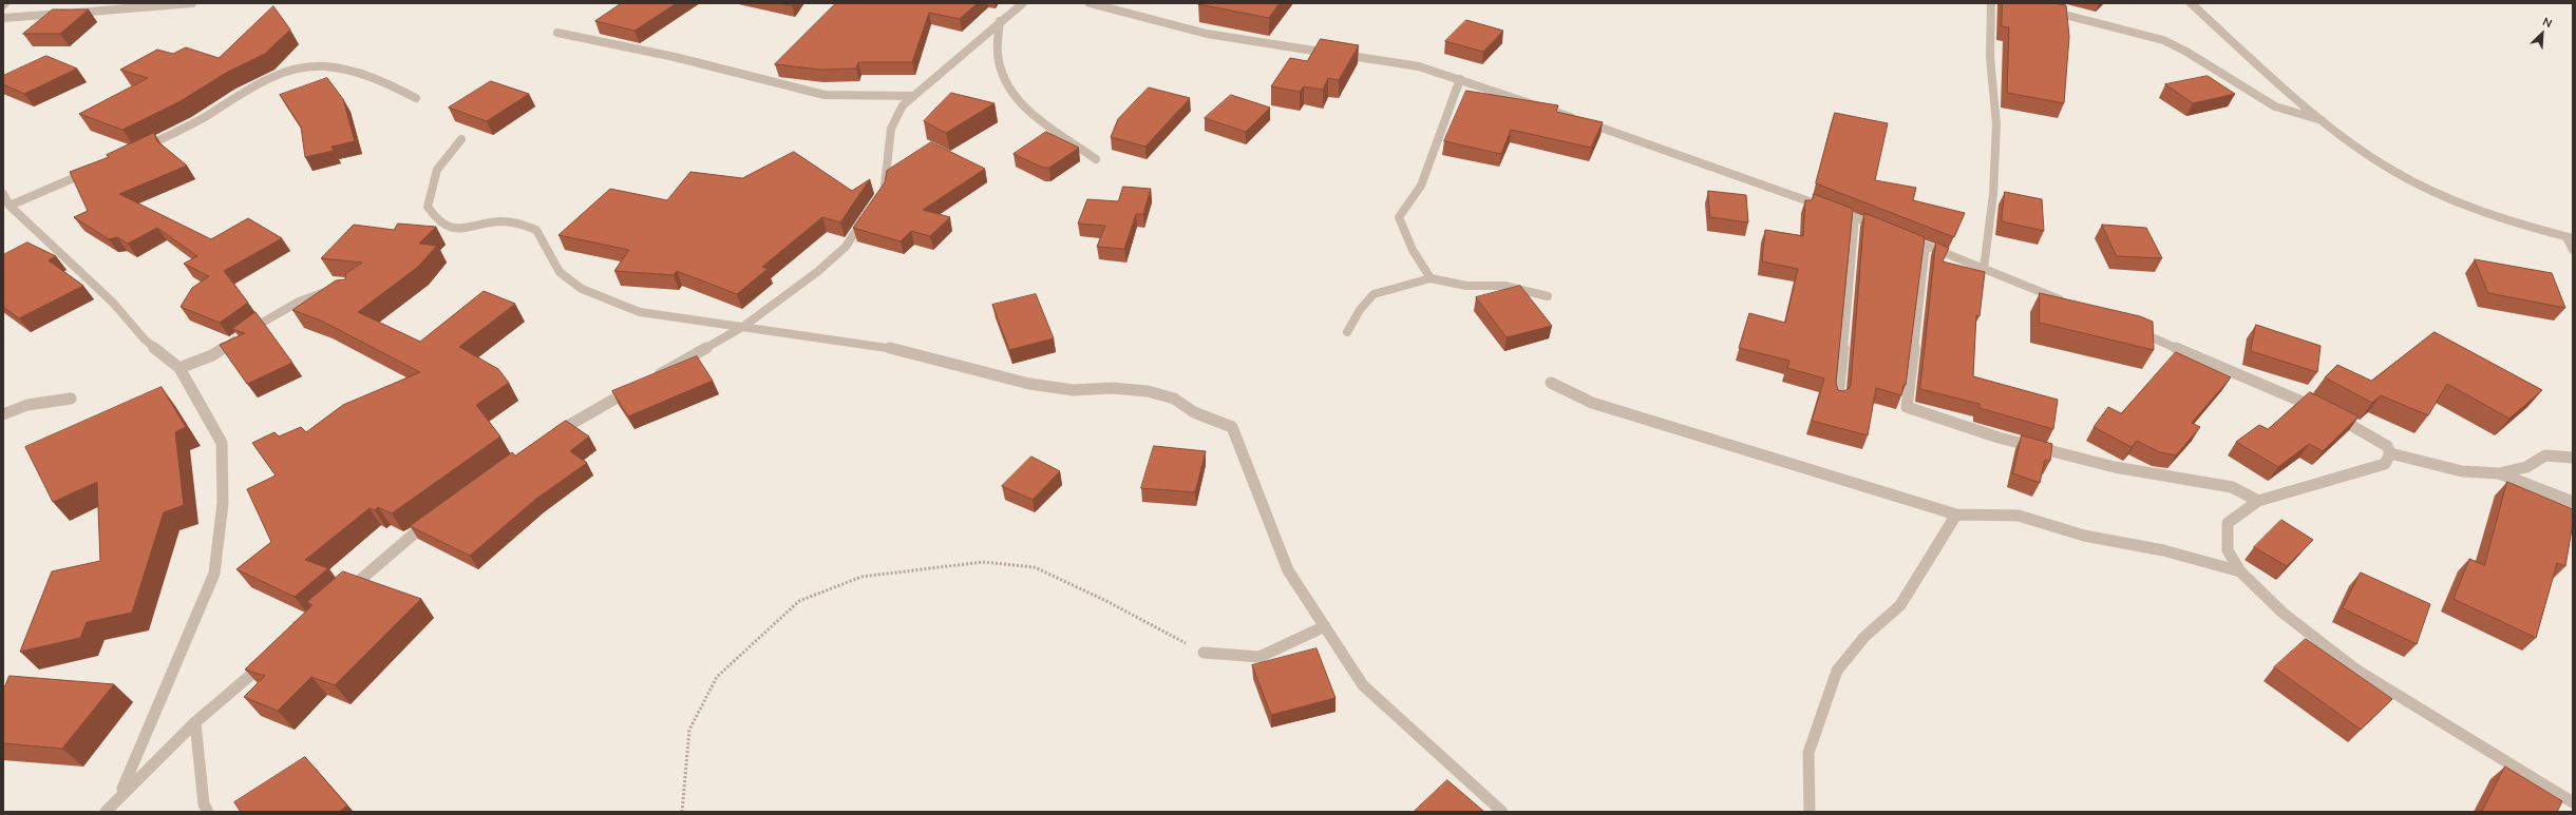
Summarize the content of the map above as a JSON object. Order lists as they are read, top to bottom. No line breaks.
{"north":"top right"}
